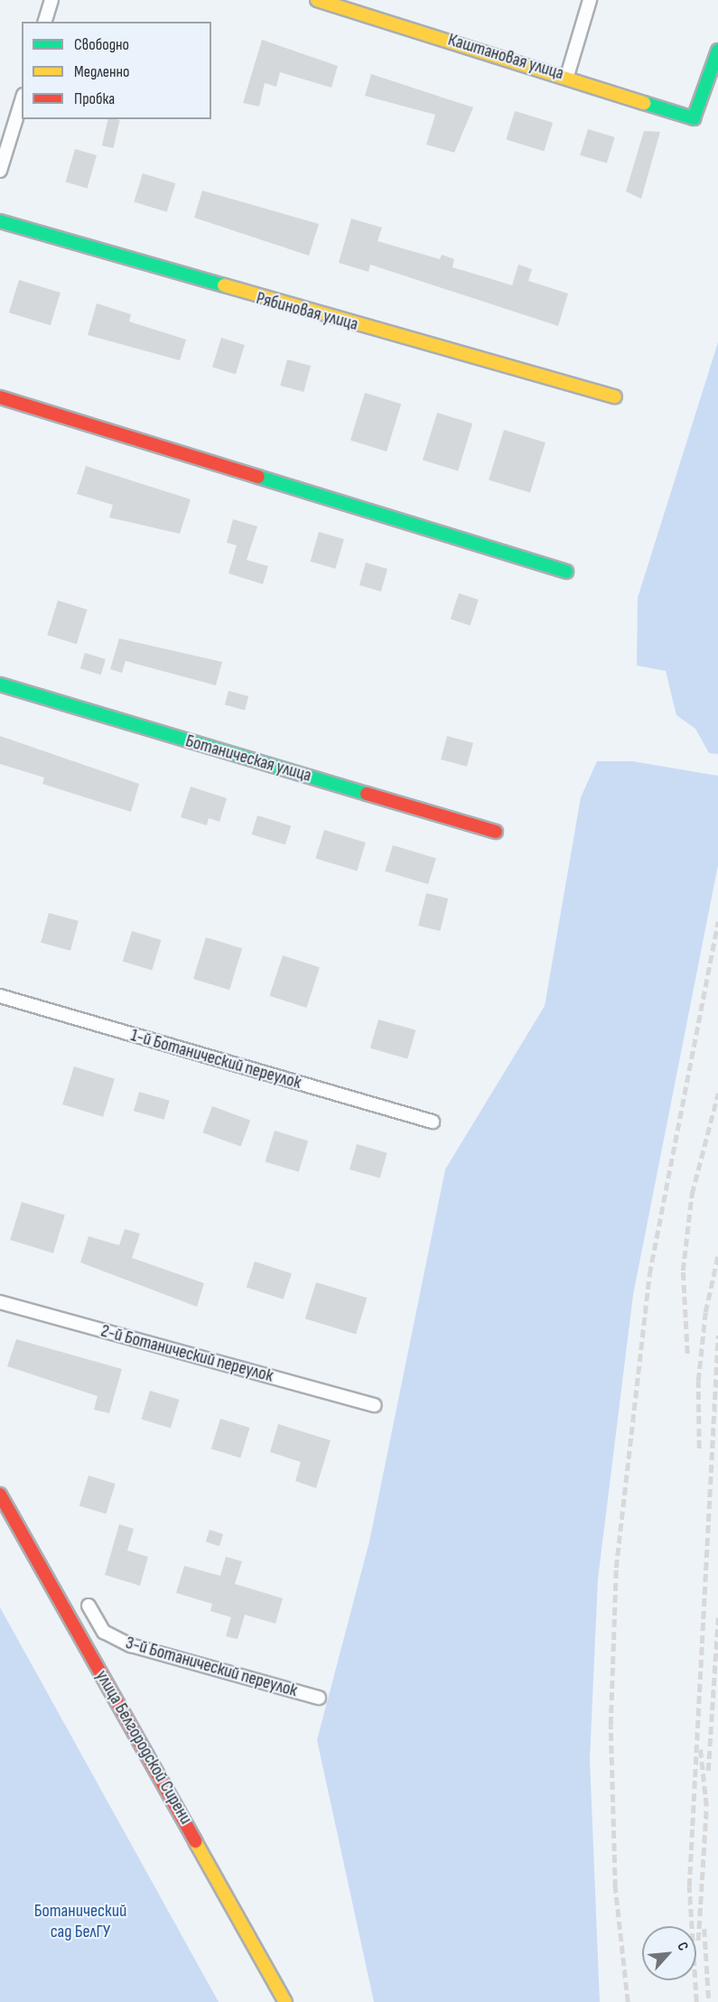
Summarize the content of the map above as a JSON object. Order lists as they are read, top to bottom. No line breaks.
{"streets":{"street":["Каштановая улица","Рябиновая улица","Ботаническая улица","1-й Ботанический переулок","2-й Ботанический переулок","3-й Ботанический переулок","улица Белгородской Сирени"]},"parks":["Ботанический сад БелГУ"],"legend":["Свободно","Медленно","Пробка"],"north":"top right"}
